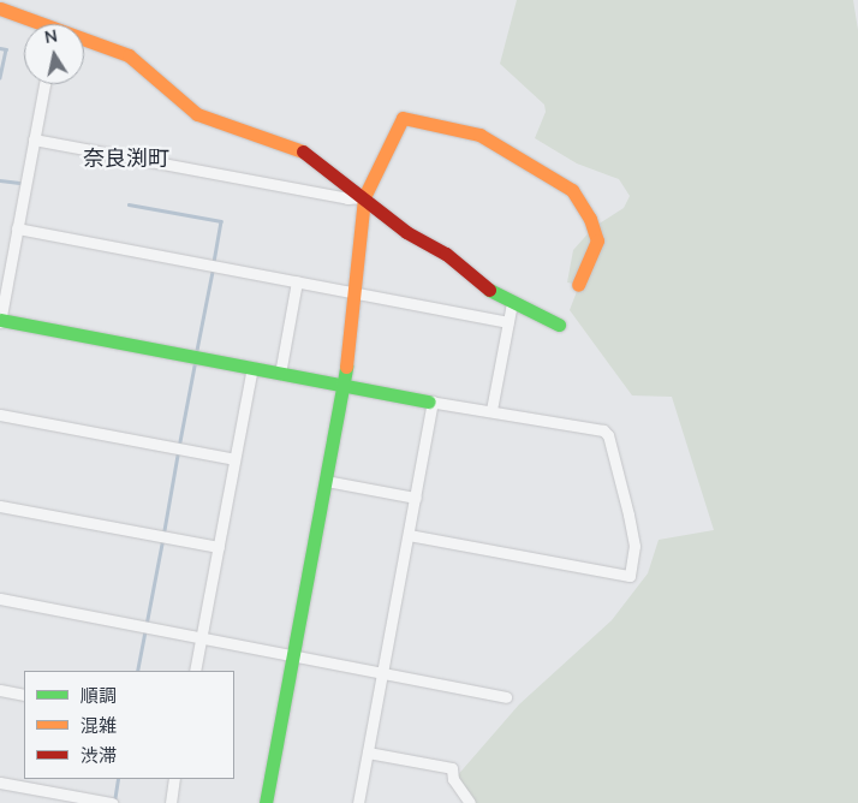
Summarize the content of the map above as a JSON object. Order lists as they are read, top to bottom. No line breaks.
{"districts":["奈良渕町"],"legend":["順調","混雑","渋滞"],"north":"top"}
